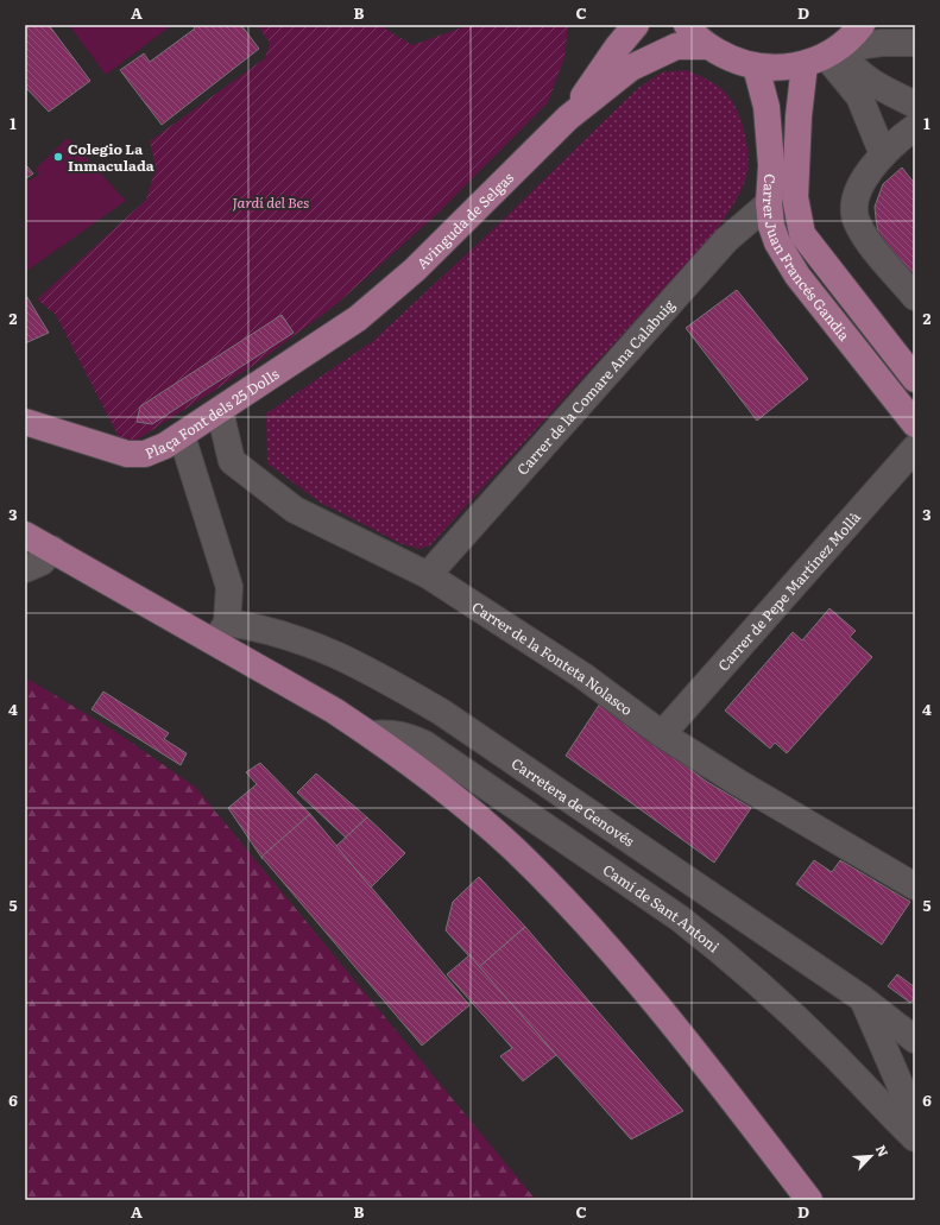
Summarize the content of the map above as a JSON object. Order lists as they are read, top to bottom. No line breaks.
{"streets":{"main road":["Avinguda de Selgas","Carrer Juan Francés Gandía","Plaça Font dels 25 Dolls"],"street":["Carrer de la Comare Ana Calabuig","Carrer de Pepe Martínez Mollà","Carrer de la Fonteta Nolasco","Carretera de Genovés","Camí de Sant Antoni"]},"crossings":[["Avinguda de Selgas","Plaça Font dels 25 Dolls"],["Carrer Juan Francés Gandía","Carrer de la Comare Ana Calabuig"],["Carrer de la Comare Ana Calabuig","Carrer de la Fonteta Nolasco"],["Plaça Font dels 25 Dolls","Carrer de la Fonteta Nolasco"],["Carrer de Pepe Martínez Mollà","Carrer de la Fonteta Nolasco"]],"parks":["Jardí del Bes"],"places":["Colegio La Inmaculada"],"north":"top right","grid":{"columns":["A","B","C","D"],"rows":["1","2","3","4","5","6"]}}
